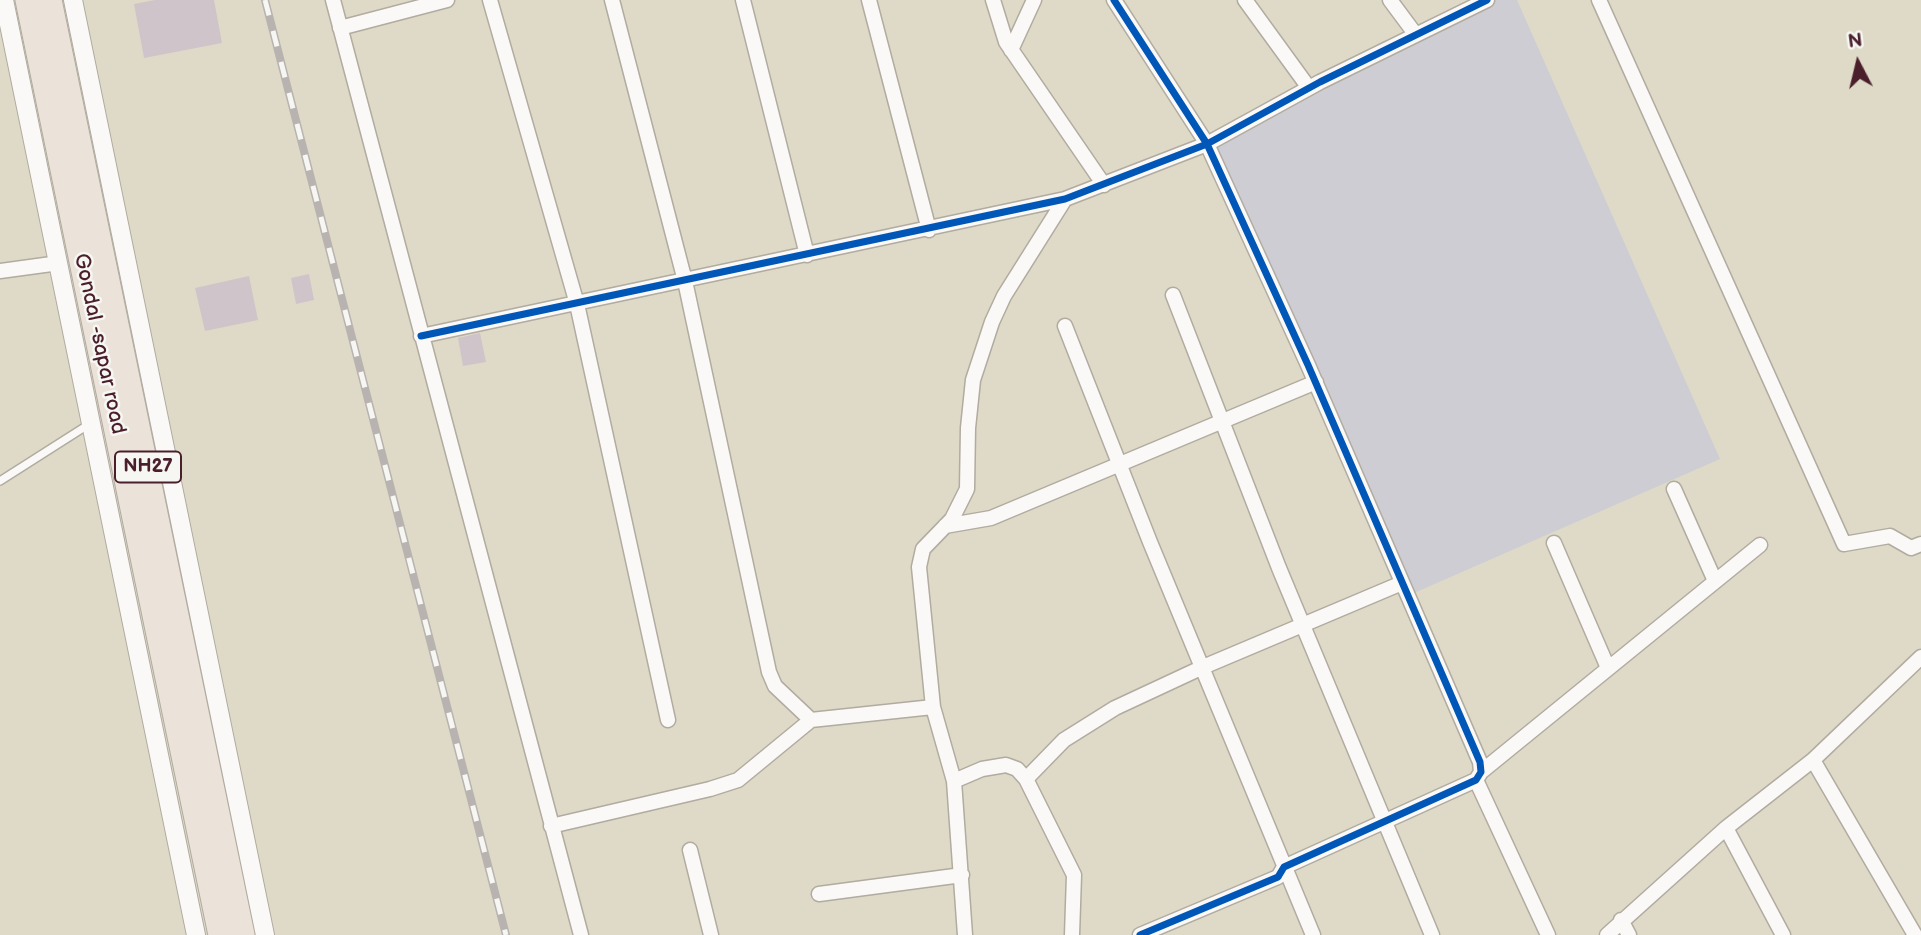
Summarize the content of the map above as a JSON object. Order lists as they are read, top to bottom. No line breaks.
{"streets":{"highway":["Gondal -sapar road","NH27"]},"north":"top"}
